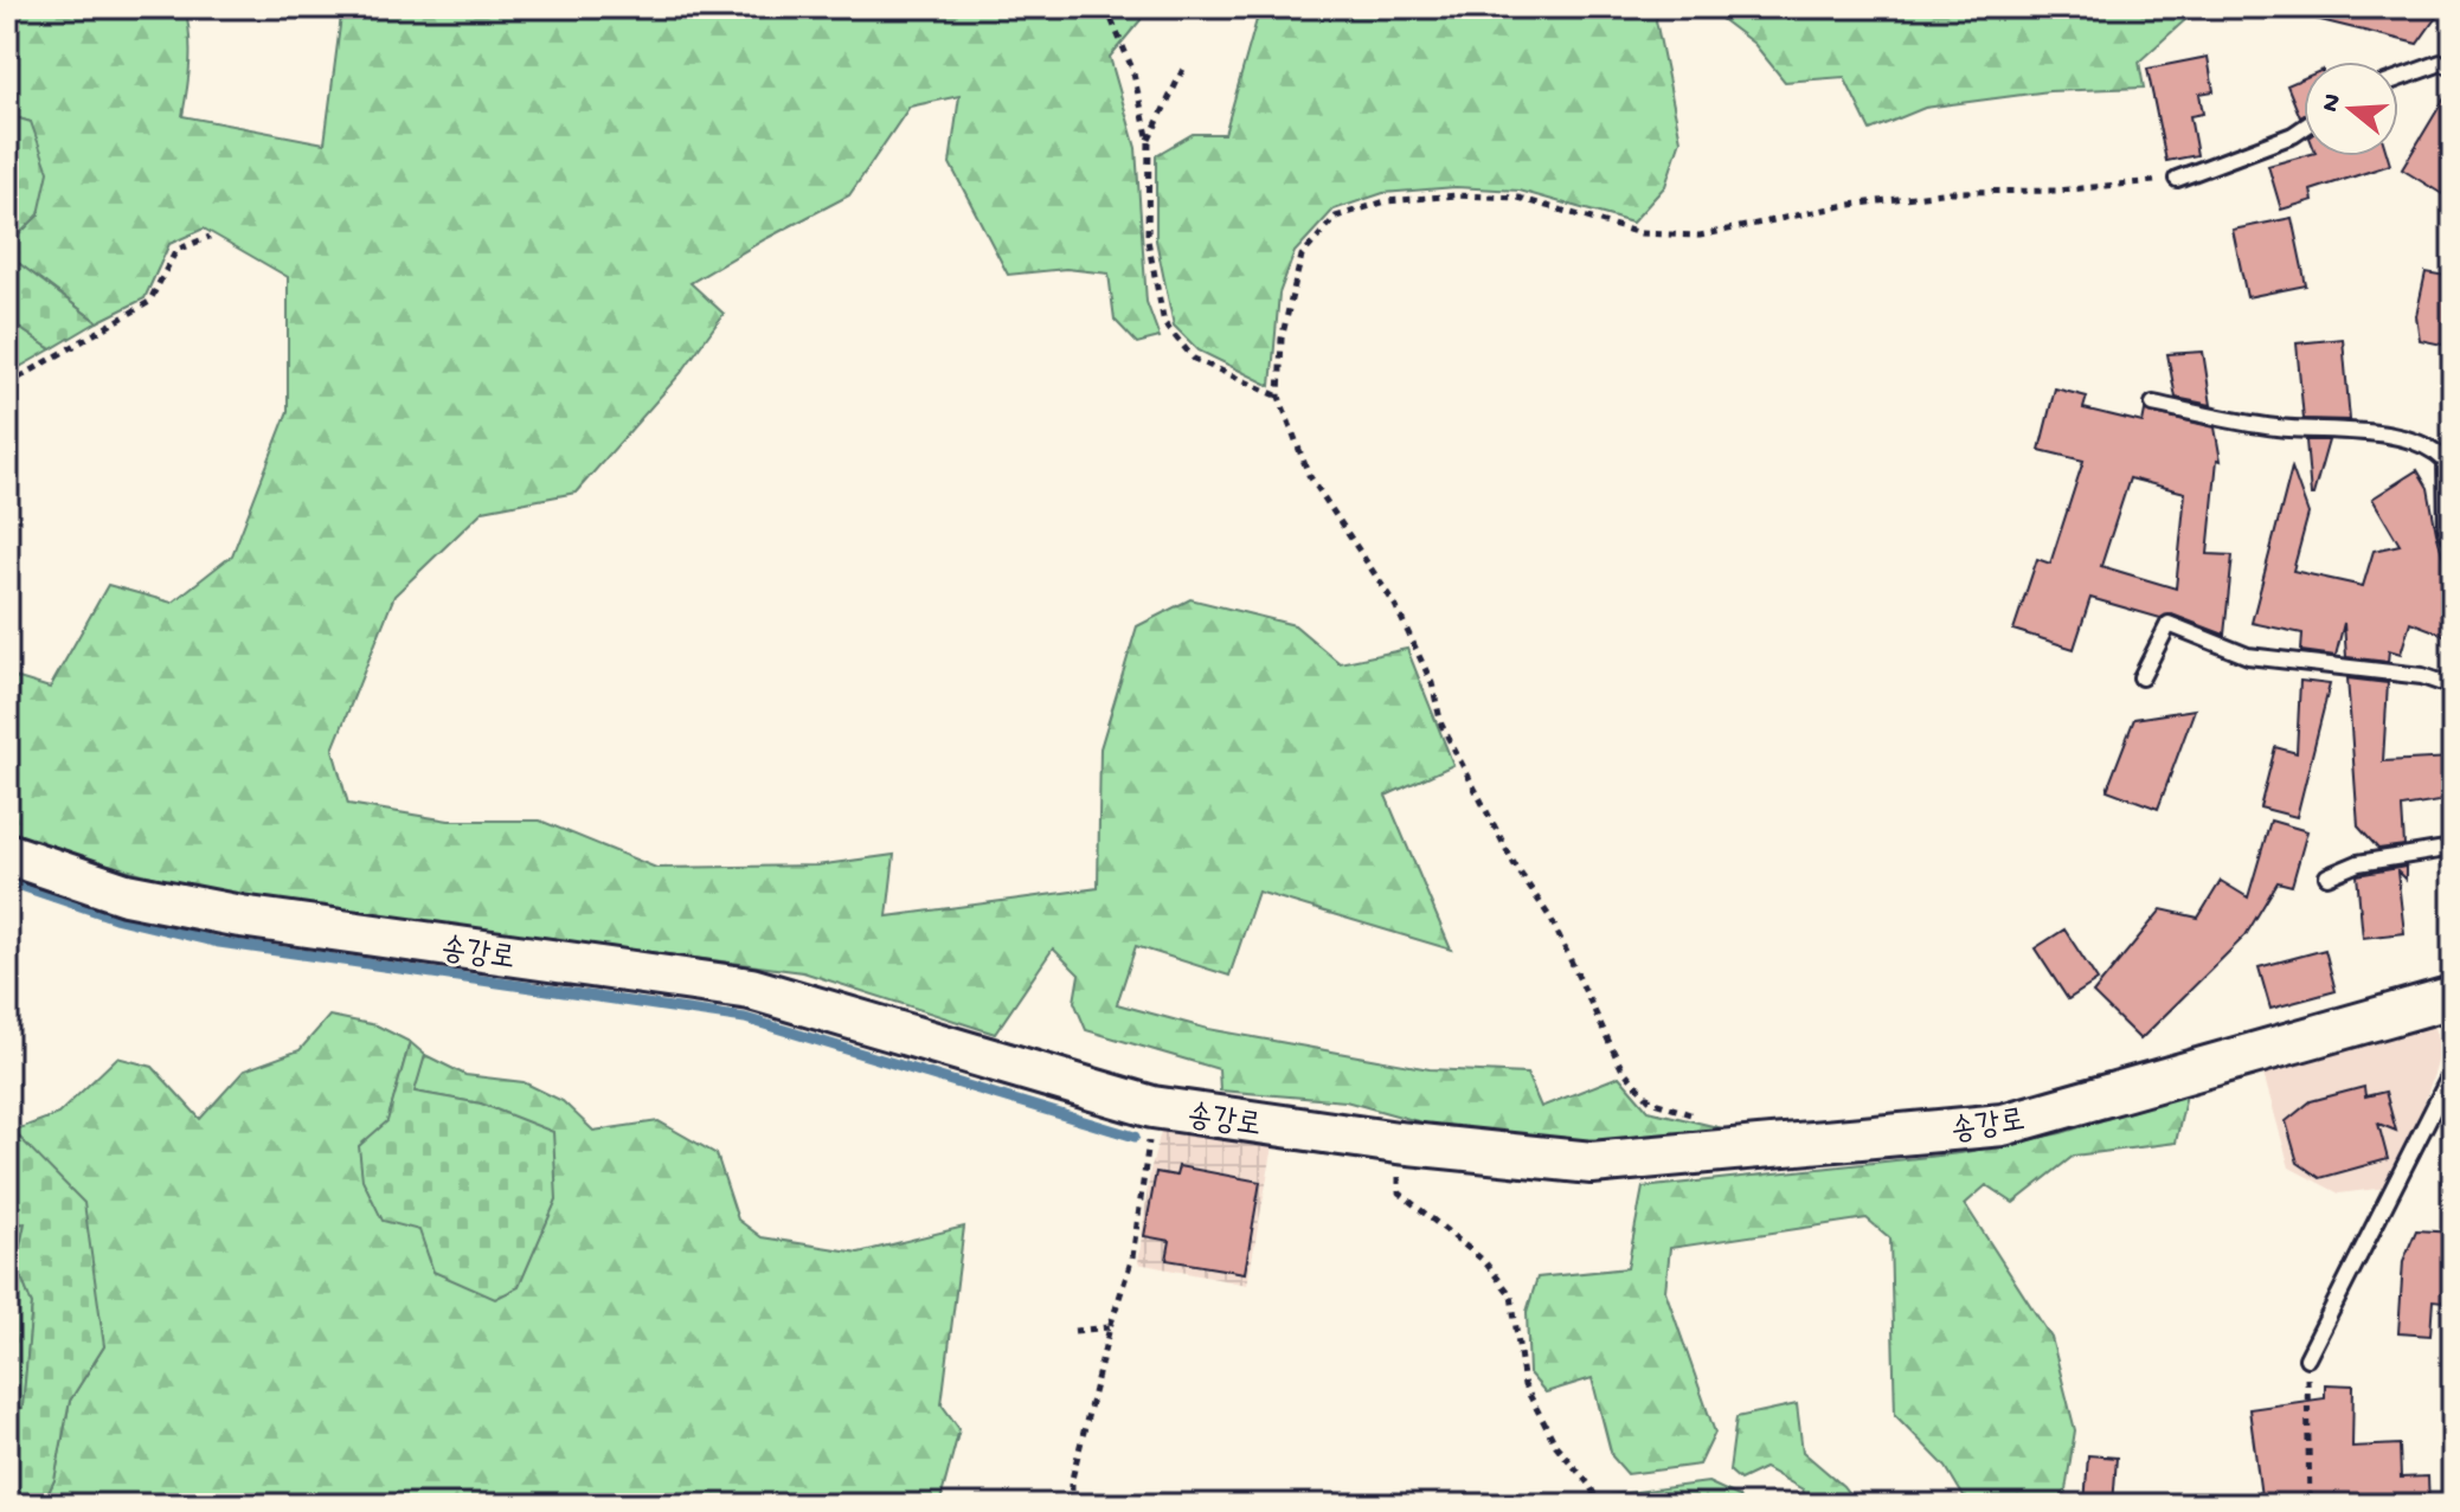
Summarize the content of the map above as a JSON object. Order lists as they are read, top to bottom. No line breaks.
{"streets":{"main road":["송강로"]},"north":"left"}
